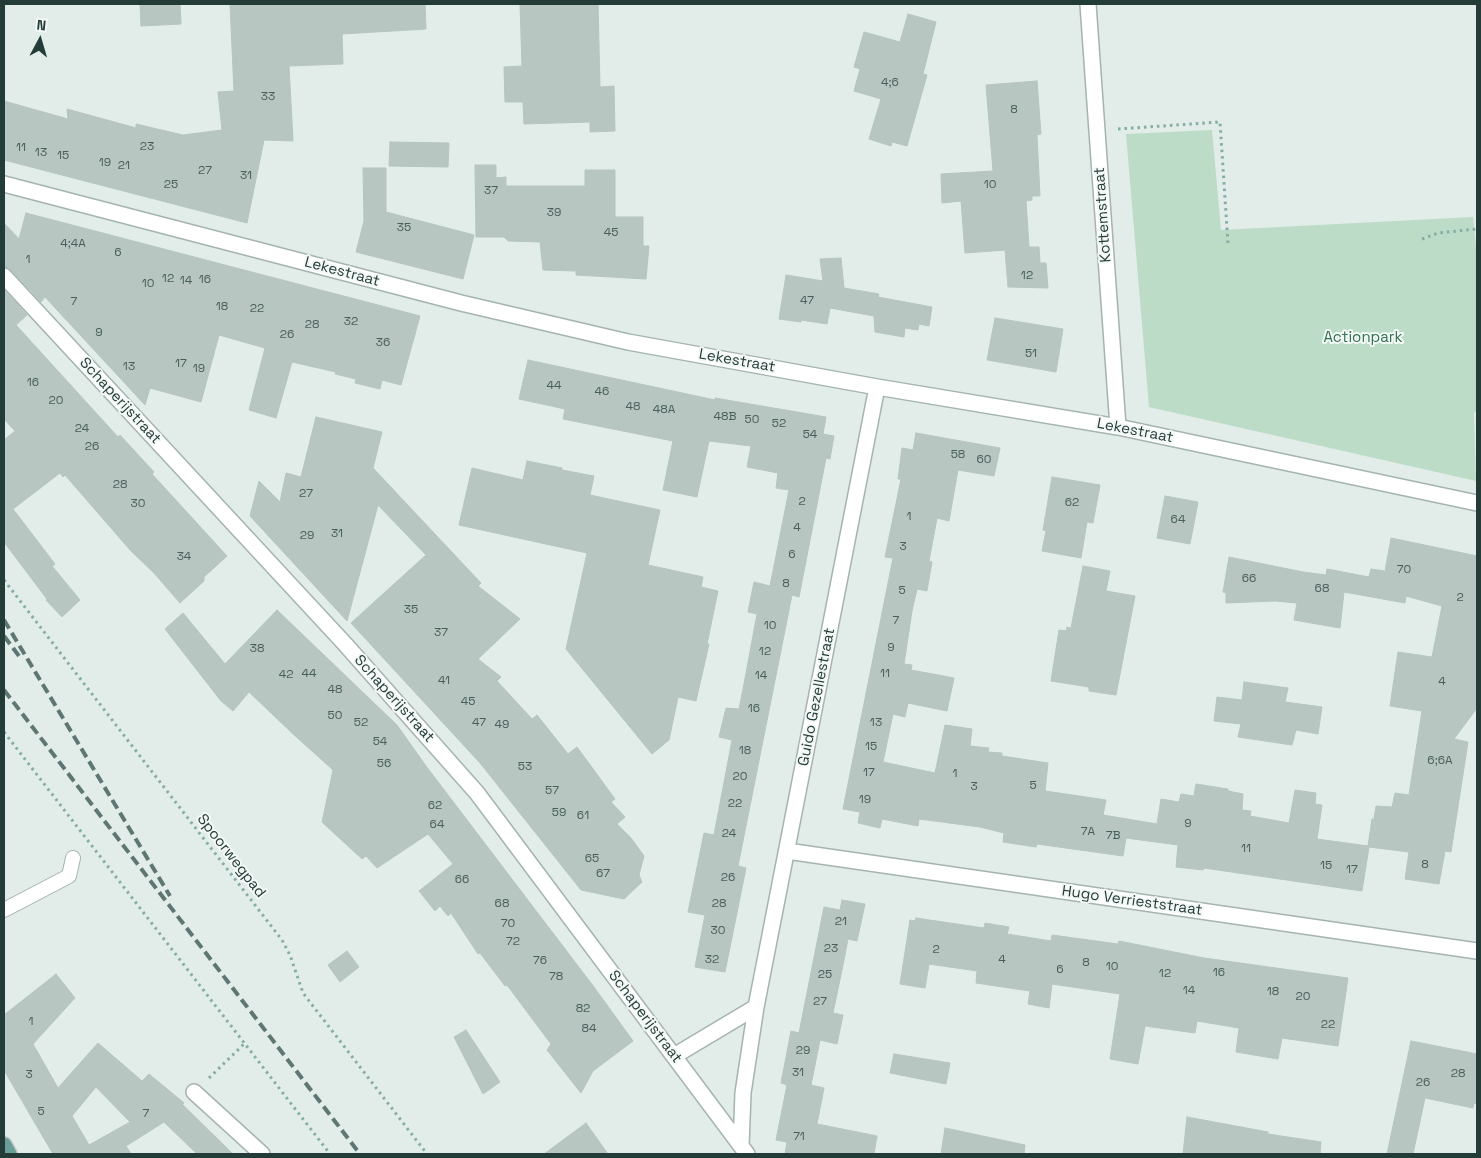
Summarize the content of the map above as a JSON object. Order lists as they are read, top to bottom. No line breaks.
{"streets":{"street":["Kottemstraat","Lekestraat","Schaperijstraat","Guido Gezellestraat","Hugo Verrieststraat"],"path":["Spoorwegpad"]},"crossings":[["Kottemstraat","Lekestraat"],["Lekestraat","Guido Gezellestraat"],["Schaperijstraat","Guido Gezellestraat"],["Guido Gezellestraat","Hugo Verrieststraat"]],"parks":["Actionpark"],"house_numbers":["4;6","33","8","23","11","13","15","19","21","27","31","25","10","37","39","35","45","4;4A","6","1","12","12","16","14","10","47","7","18","22","32","28","9","26","36","51","17","13","19","16","44","46","20","48","48A","48B","50","52","24","54","26","58","60","28","27","2","62","30","1","64","4","31","29","3","6","34","70","66","8","68","5","2","35","7","10","37","9","38","12","44","11","42","14","41","4","48","45","16","50","52","47","13","49","54","15","18","6;6A","56","53","17","1","20","5","3","57","19","22","62","59","61","9","64","7A","24","7B","11","65","8","15","17","67","26","66","68","28","21","70","30","72","23","2","32","4","76","8","10","6","16","12","25","78","14","18","20","27","82","1","22","84","29","31","28","3","26","5","7","71"],"north":"top"}
